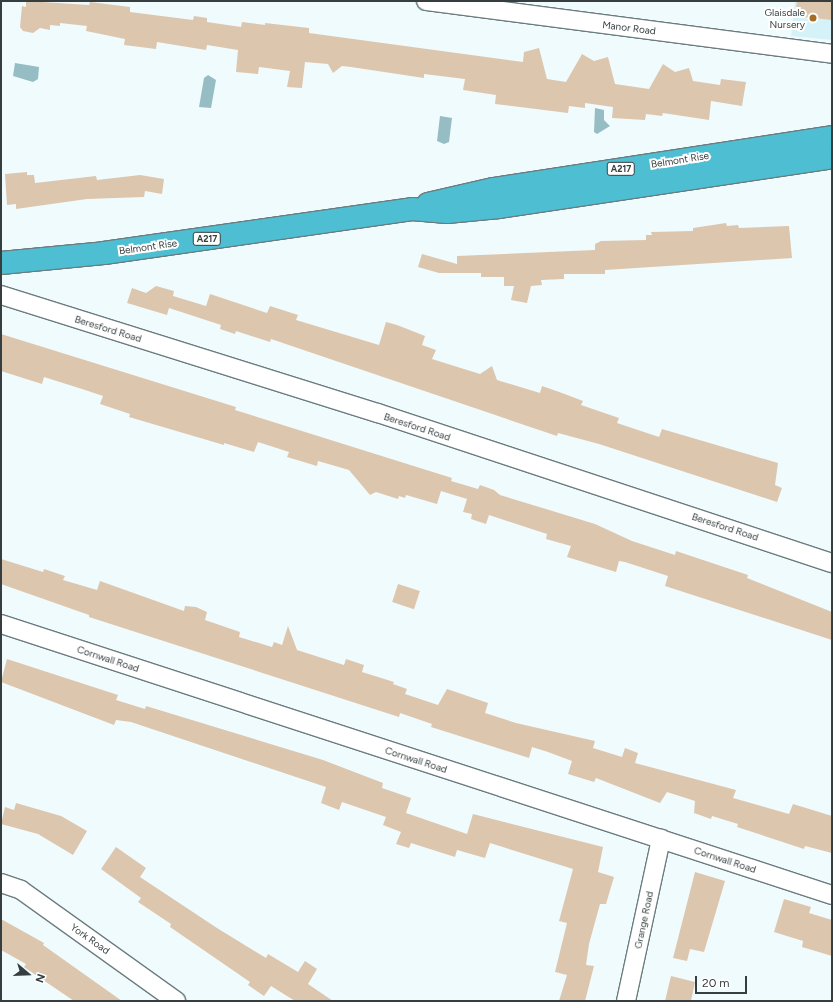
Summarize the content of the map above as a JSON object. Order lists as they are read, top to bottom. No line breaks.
{"streets":{"highway":["Belmont Rise","A217"],"street":["Manor Road","Beresford Road","Cornwall Road","Grange Road","York Road"]},"crossings":[["Cornwall Road","Grange Road"]],"places":["Glaisdale Nursery"],"scale_bar":"20 m","north":"right"}
